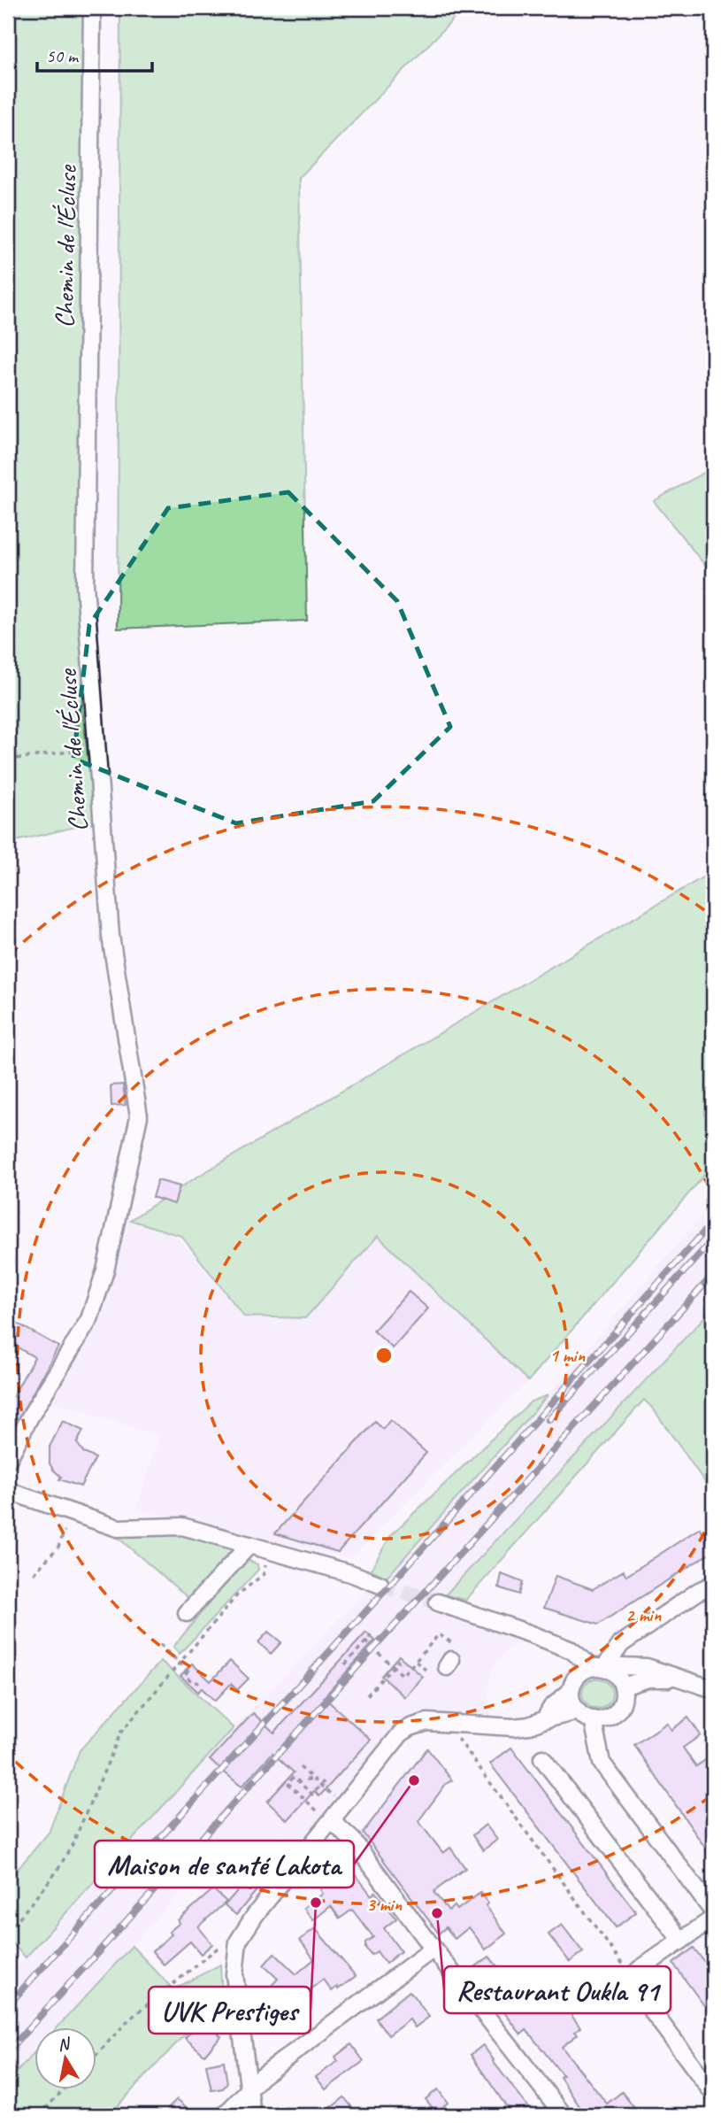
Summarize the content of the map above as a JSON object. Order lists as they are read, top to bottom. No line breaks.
{"streets":{"street":["Chemin de l'Écluse"]},"places":["Maison de santé Lakota","UVK Prestiges","Restaurant Oukla 91"],"scale_bar":"50 m","north":"top","rings":["1 min","2 min","3 min"]}
